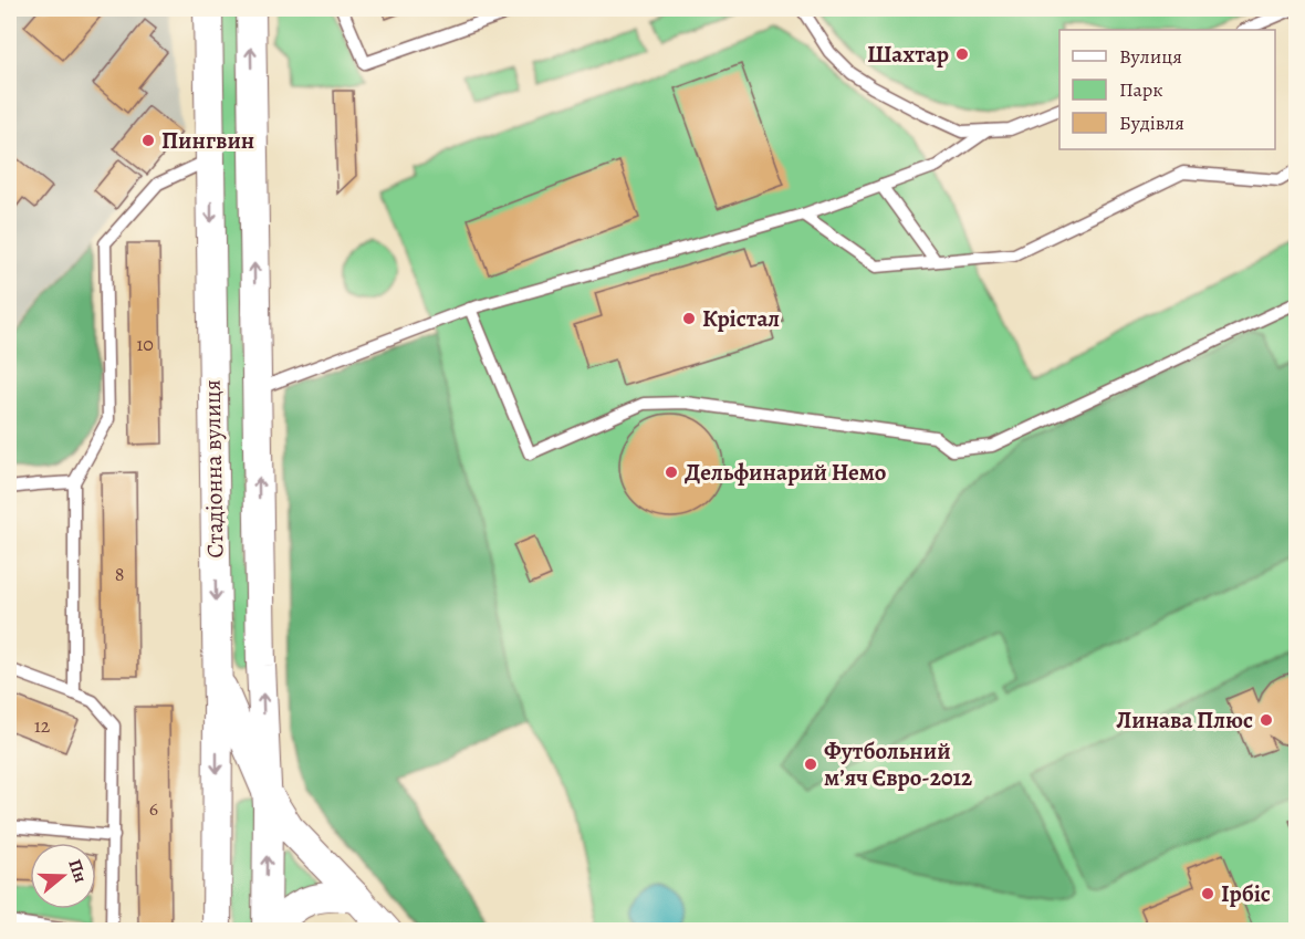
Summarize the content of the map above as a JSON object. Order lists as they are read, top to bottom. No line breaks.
{"streets":{"street":["Стадіонна вулиця"]},"places":["Шахтар","Пингвин","Крістал","Дельфинарий Немо","Линава Плюс","Футбольний мʼяч Євро-2012","Ірбіс"],"house_numbers":["10","8","12","6"],"legend":["Вулиця","Парк","Будівля"],"north":"right"}
